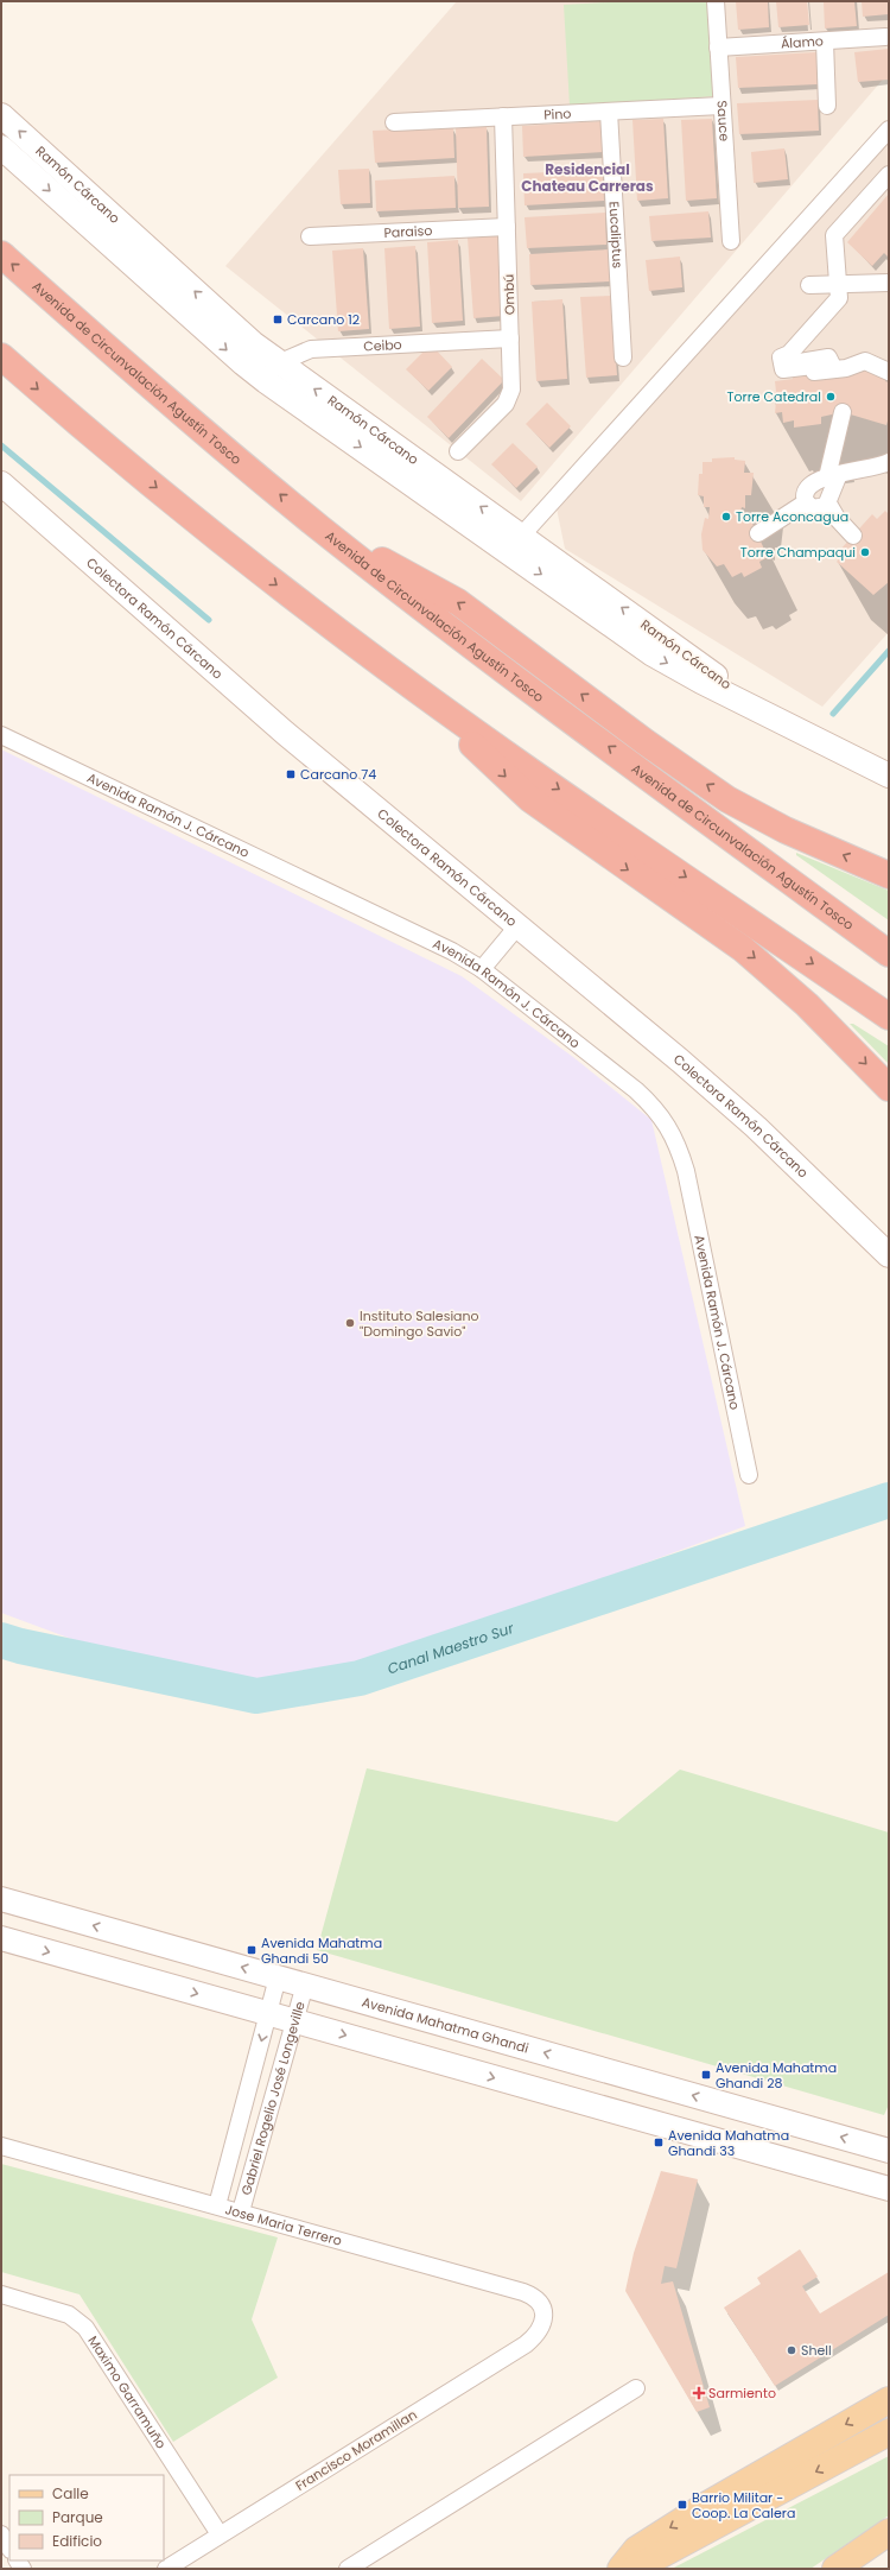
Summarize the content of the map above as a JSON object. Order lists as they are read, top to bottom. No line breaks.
{"streets":{"highway":["Avenida de Circunvalación Agustín Tosco"],"main road":["Ramón Cárcano","Colectora Ramón Cárcano","Avenida Mahatma Ghandi"],"street":["Álamo","Pino","Sauce","Paraiso","Eucaliptus","Ombú","Ceibo","Avenida Ramón J. Cárcano","Gabriel Rogelio José Longeville","Jose Maria Terrero","Maximo Garramuño","Francisco Moramillan"]},"crossings":[["Álamo","Sauce"],["Pino","Sauce"],["Pino","Eucaliptus"],["Pino","Ombú"],["Ramón Cárcano","Ceibo"],["Paraiso","Ombú"],["Ombú","Ceibo"],["Avenida Mahatma Ghandi","Gabriel Rogelio José Longeville"],["Gabriel Rogelio José Longeville","Jose Maria Terrero"],["Jose Maria Terrero","Francisco Moramillan"],["Maximo Garramuño","Francisco Moramillan"]],"districts":["Residencial Chateau Carreras"],"water":["Canal Maestro Sur"],"places":{"transit":["Carcano 12","Carcano 74","Avenida Mahatma Ghandi 50","Avenida Mahatma Ghandi 28","Avenida Mahatma Ghandi 33","Barrio Militar - Coop. La Calera"],"other":["Torre Catedral","Torre Aconcagua","Torre Champaqui","Instituto Salesiano \"Domingo Savio\"","Shell"],"health":["Sarmiento"]},"legend":["Calle","Parque","Edificio"]}
